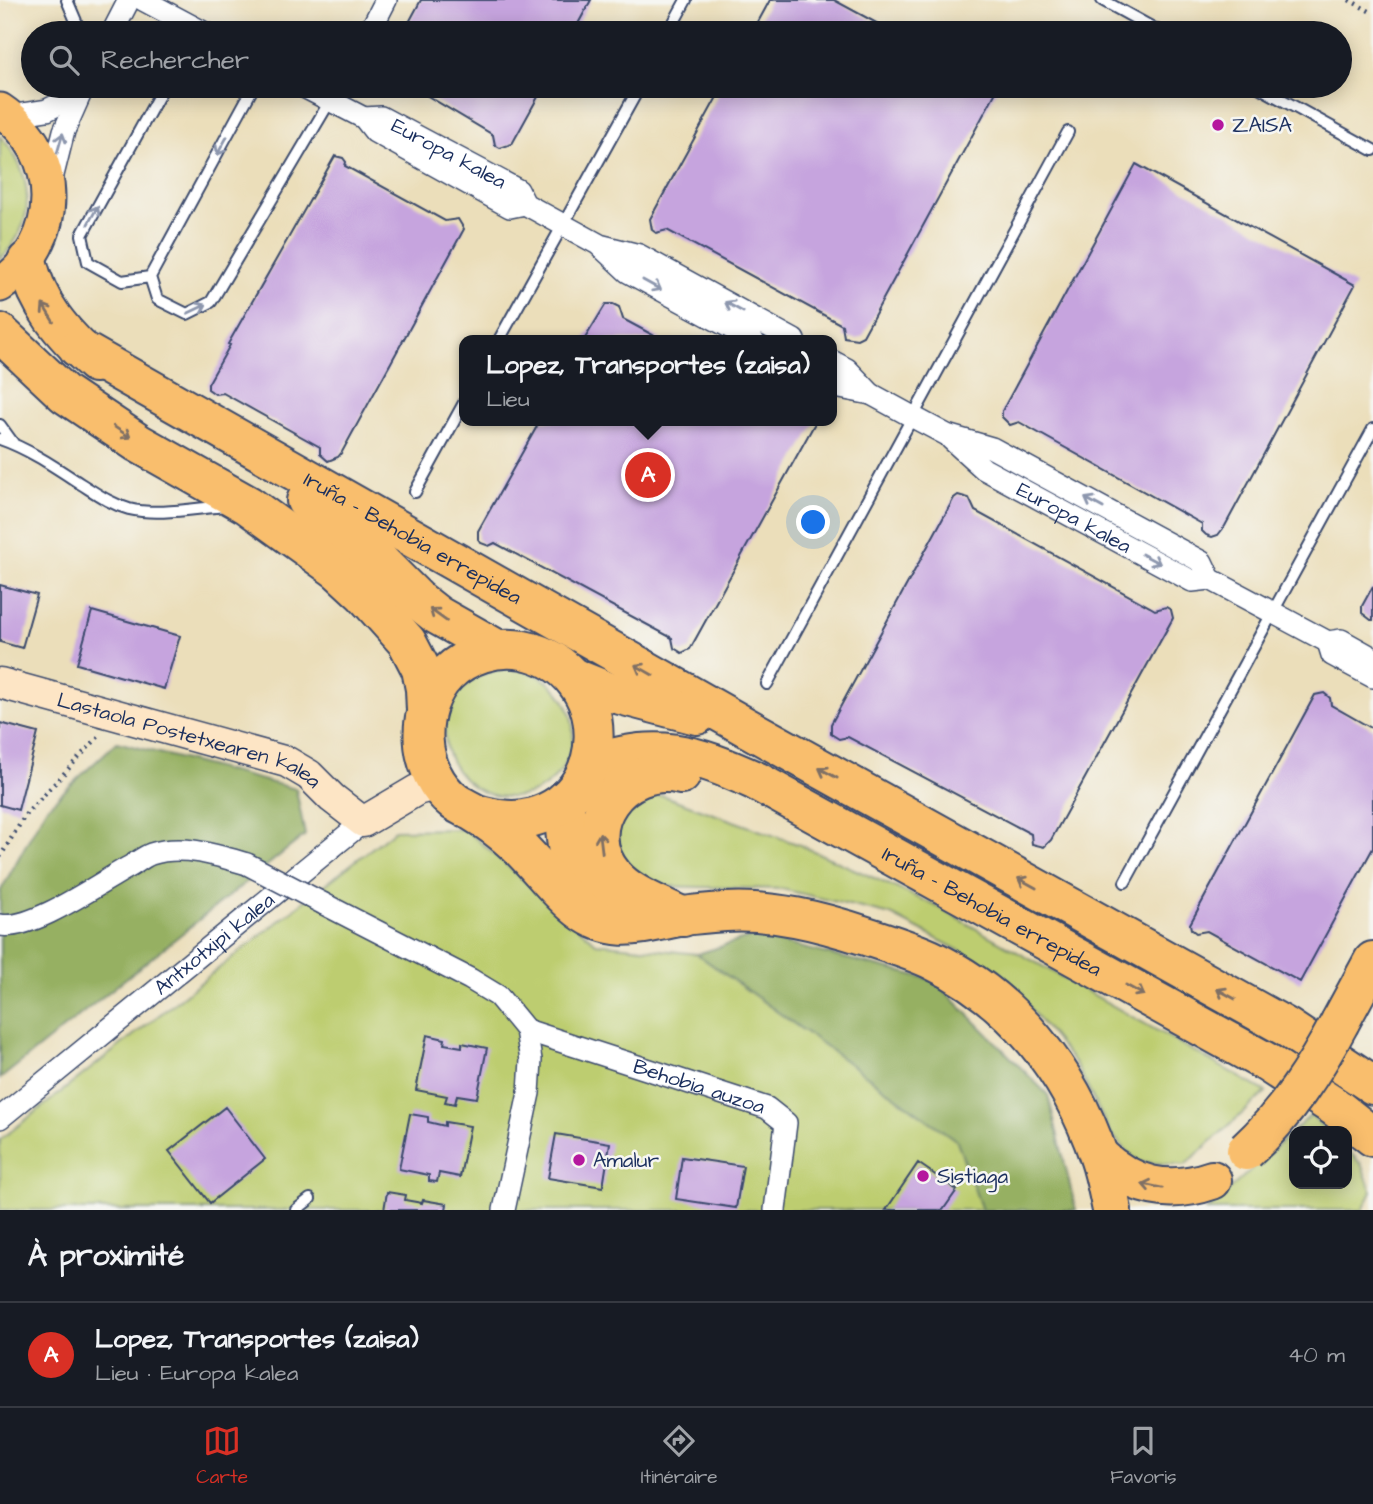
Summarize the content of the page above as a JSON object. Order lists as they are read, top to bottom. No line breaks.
{"streets":{"highway":["Iruña - Behobia errepidea"],"street":["Europa kalea","Lastaola Postetxearen kalea","Antxotxipi kalea","Behobia auzoa"]},"crossings":[["Iruña - Behobia errepidea","Antxotxipi kalea"],["Lastaola Postetxearen kalea","Antxotxipi kalea"]],"places":["ZAISA","Amalur","Sistiaga"],"page":{"search":"Rechercher","popup":["Lopez, Transportes (zaisa)","Lieu"],"pins":"A","heading":"À proximité","list":[{"mark":"A","name":"Lopez, Transportes (zaisa)","note":"Lieu · Europa kalea","value":"40 m"}],"nav":["Carte","Itinéraire","Favoris"]}}
